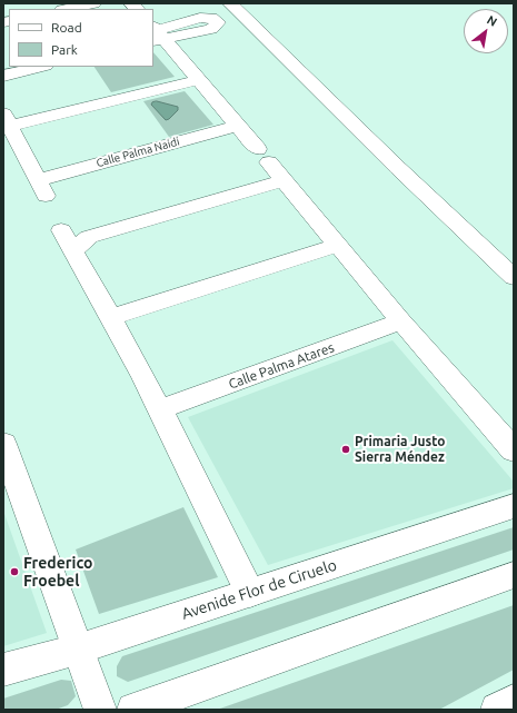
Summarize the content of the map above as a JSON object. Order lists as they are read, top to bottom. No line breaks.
{"streets":{"street":["Calle Palma Naidi","Calle Palma Atares","Avenide Flor de Ciruelo"]},"places":["Primaria Justo Sierra Méndez","Frederico Froebel"],"legend":["Road","Park"],"north":"top right"}
